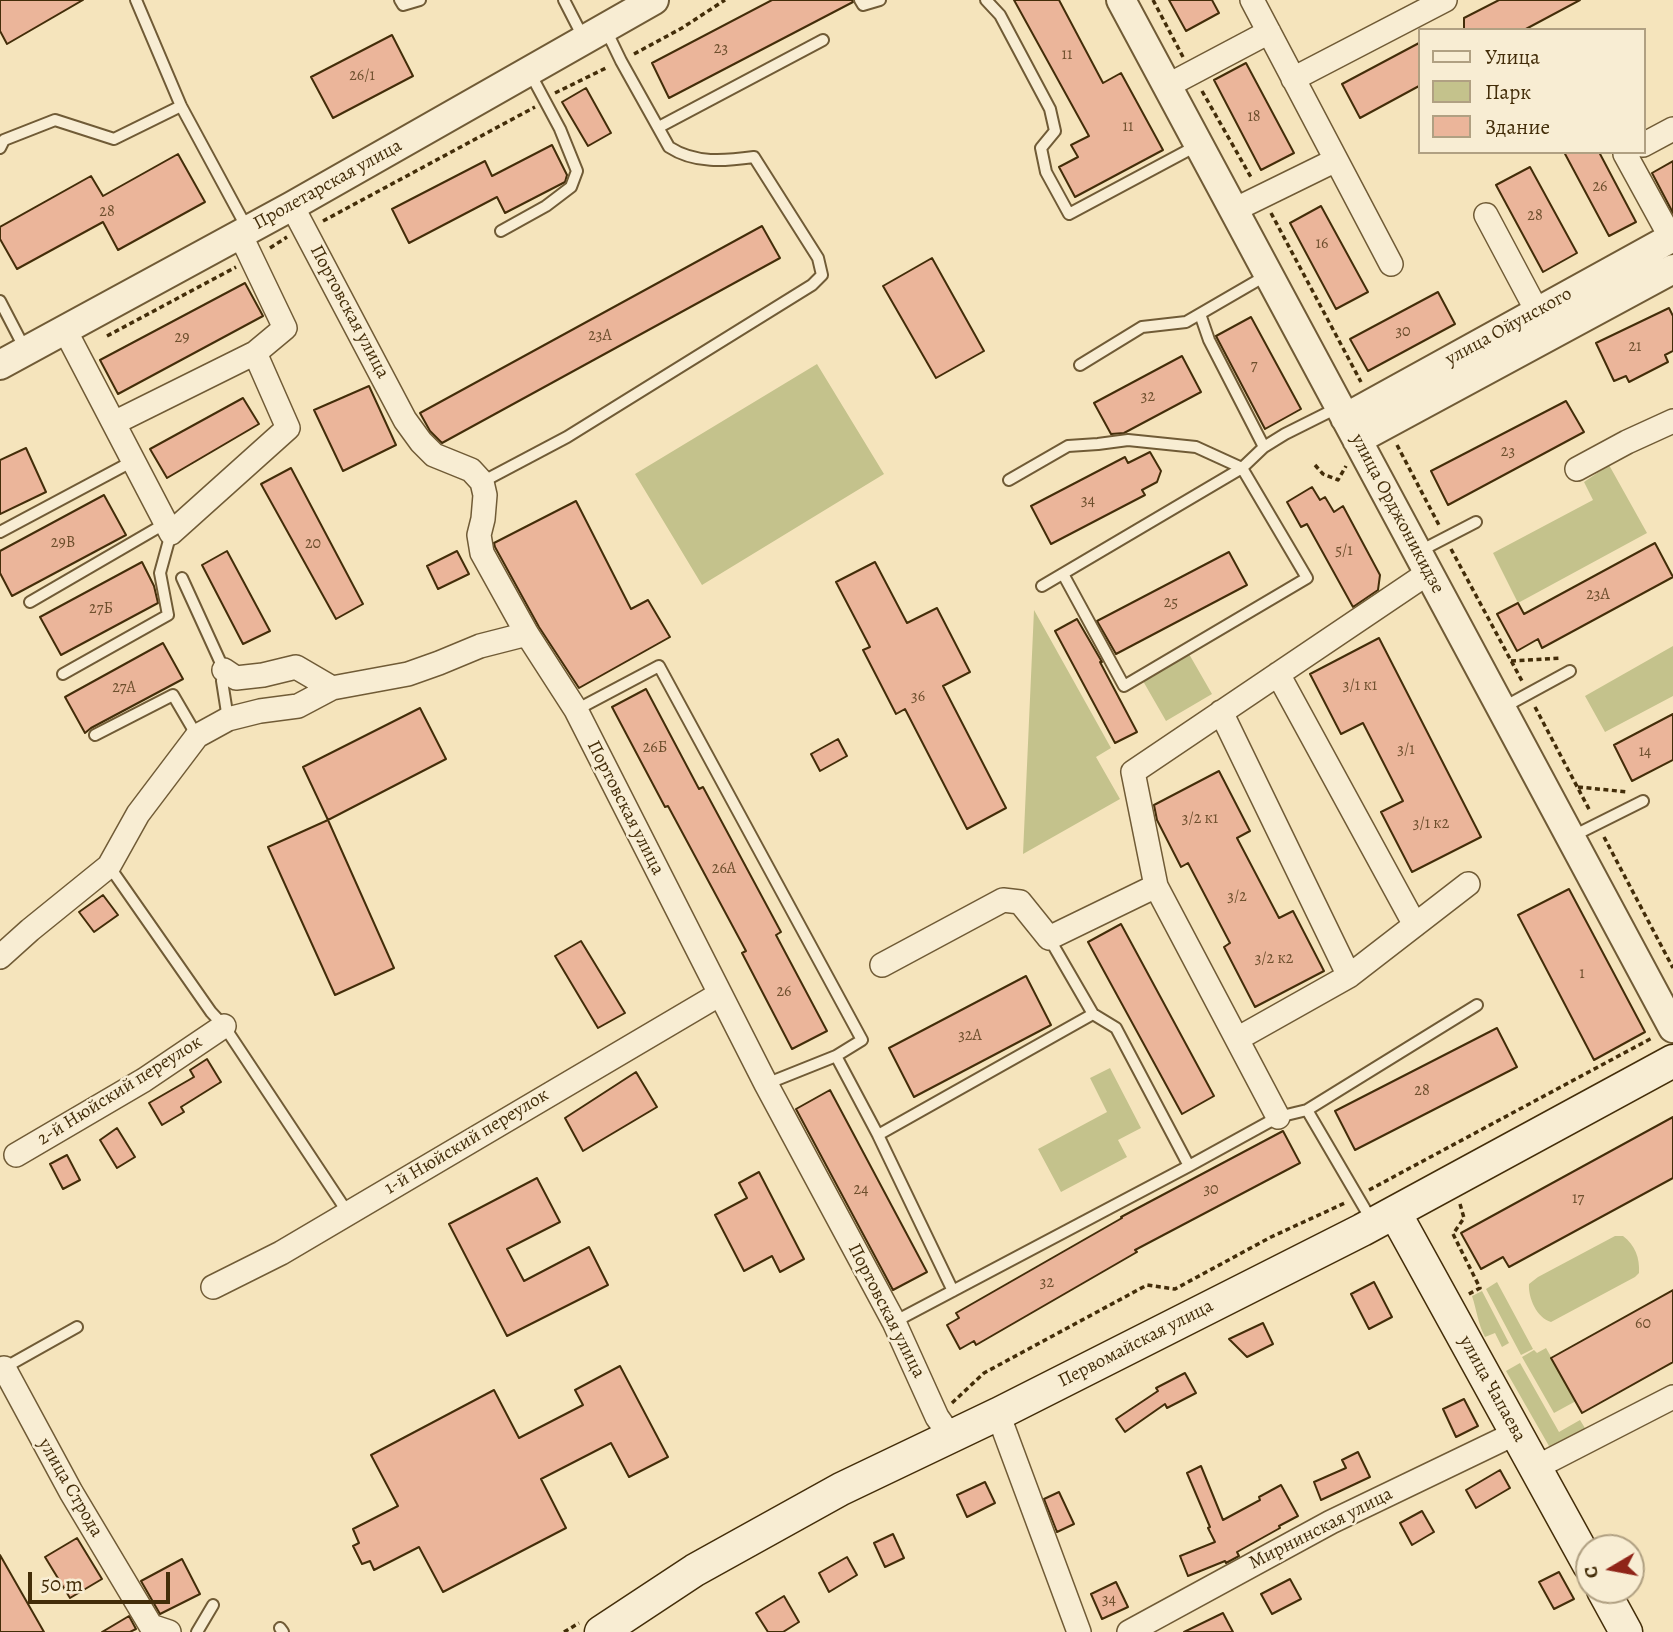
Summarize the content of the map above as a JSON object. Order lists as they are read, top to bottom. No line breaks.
{"streets":{"main road":["Первомайская улица","улица Чапаева"],"street":["Пролетарская улица","Портовская улица","улица Ойунского","улица Орджоникидзе","2-й Нюйский переулок","1-й Нюйский переулок","улица Строда","Мирнинская улица"]},"crossings":[["Пролетарская улица","Портовская улица"],["Портовская улица","1-й Нюйский переулок"],["Портовская улица","Первомайская улица"],["улица Ойунского","улица Орджоникидзе"],["Первомайская улица","улица Чапаева"],["улица Чапаева","Мирнинская улица"]],"house_numbers":["23","11","26/1","18","11","26","28","28","16","30","23А","29","21","7","32","23","34","29В","20","5/1","23А","25","27Б","3/1 к1","27А","36","26Б","3/1","14","3/2 к1","3/1 к2","26А","3/2","3/2 к2","1","26","32А","28","24","30","17","32","60","34"],"legend":["Улица","Парк","Здание"],"scale_bar":"50 m","north":"left"}
